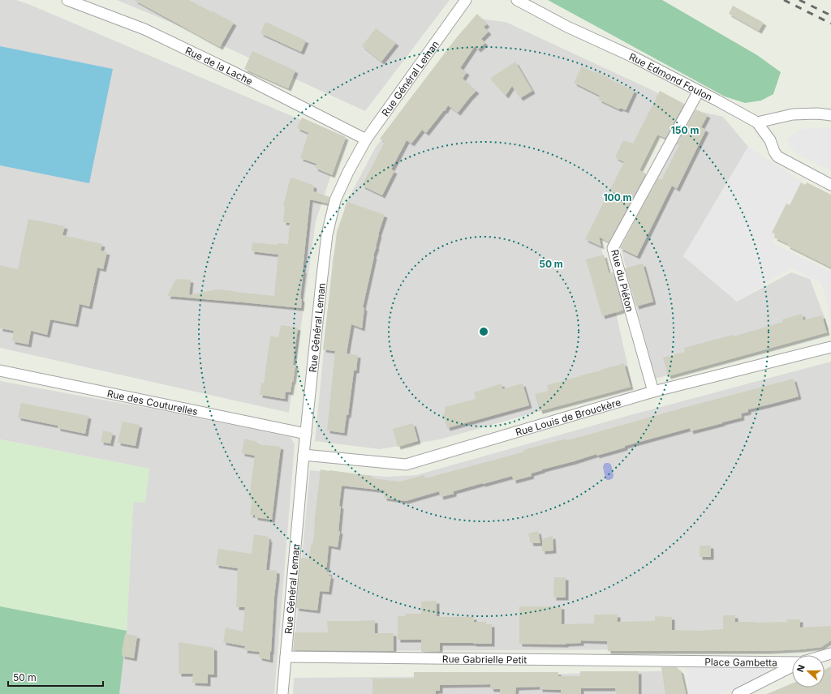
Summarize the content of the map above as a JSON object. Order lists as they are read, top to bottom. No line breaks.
{"streets":{"street":["Rue de la Lache","Rue Edmond Foulon","Rue Général Leman","Rue du Piéton","Rue des Couturelles","Rue Louis de Brouckère","Rue Gabrielle Petit","Place Gambetta"]},"crossings":[["Rue de la Lache","Rue Général Leman"],["Rue Edmond Foulon","Rue du Piéton"],["Rue Général Leman","Rue des Couturelles"],["Rue Général Leman","Rue Louis de Brouckère"],["Rue Général Leman","Rue Gabrielle Petit"],["Rue du Piéton","Rue Louis de Brouckère"],["Rue Gabrielle Petit","Place Gambetta"]],"scale_bar":"50 m","north":"left","rings":["150 m","100 m","50 m"]}
